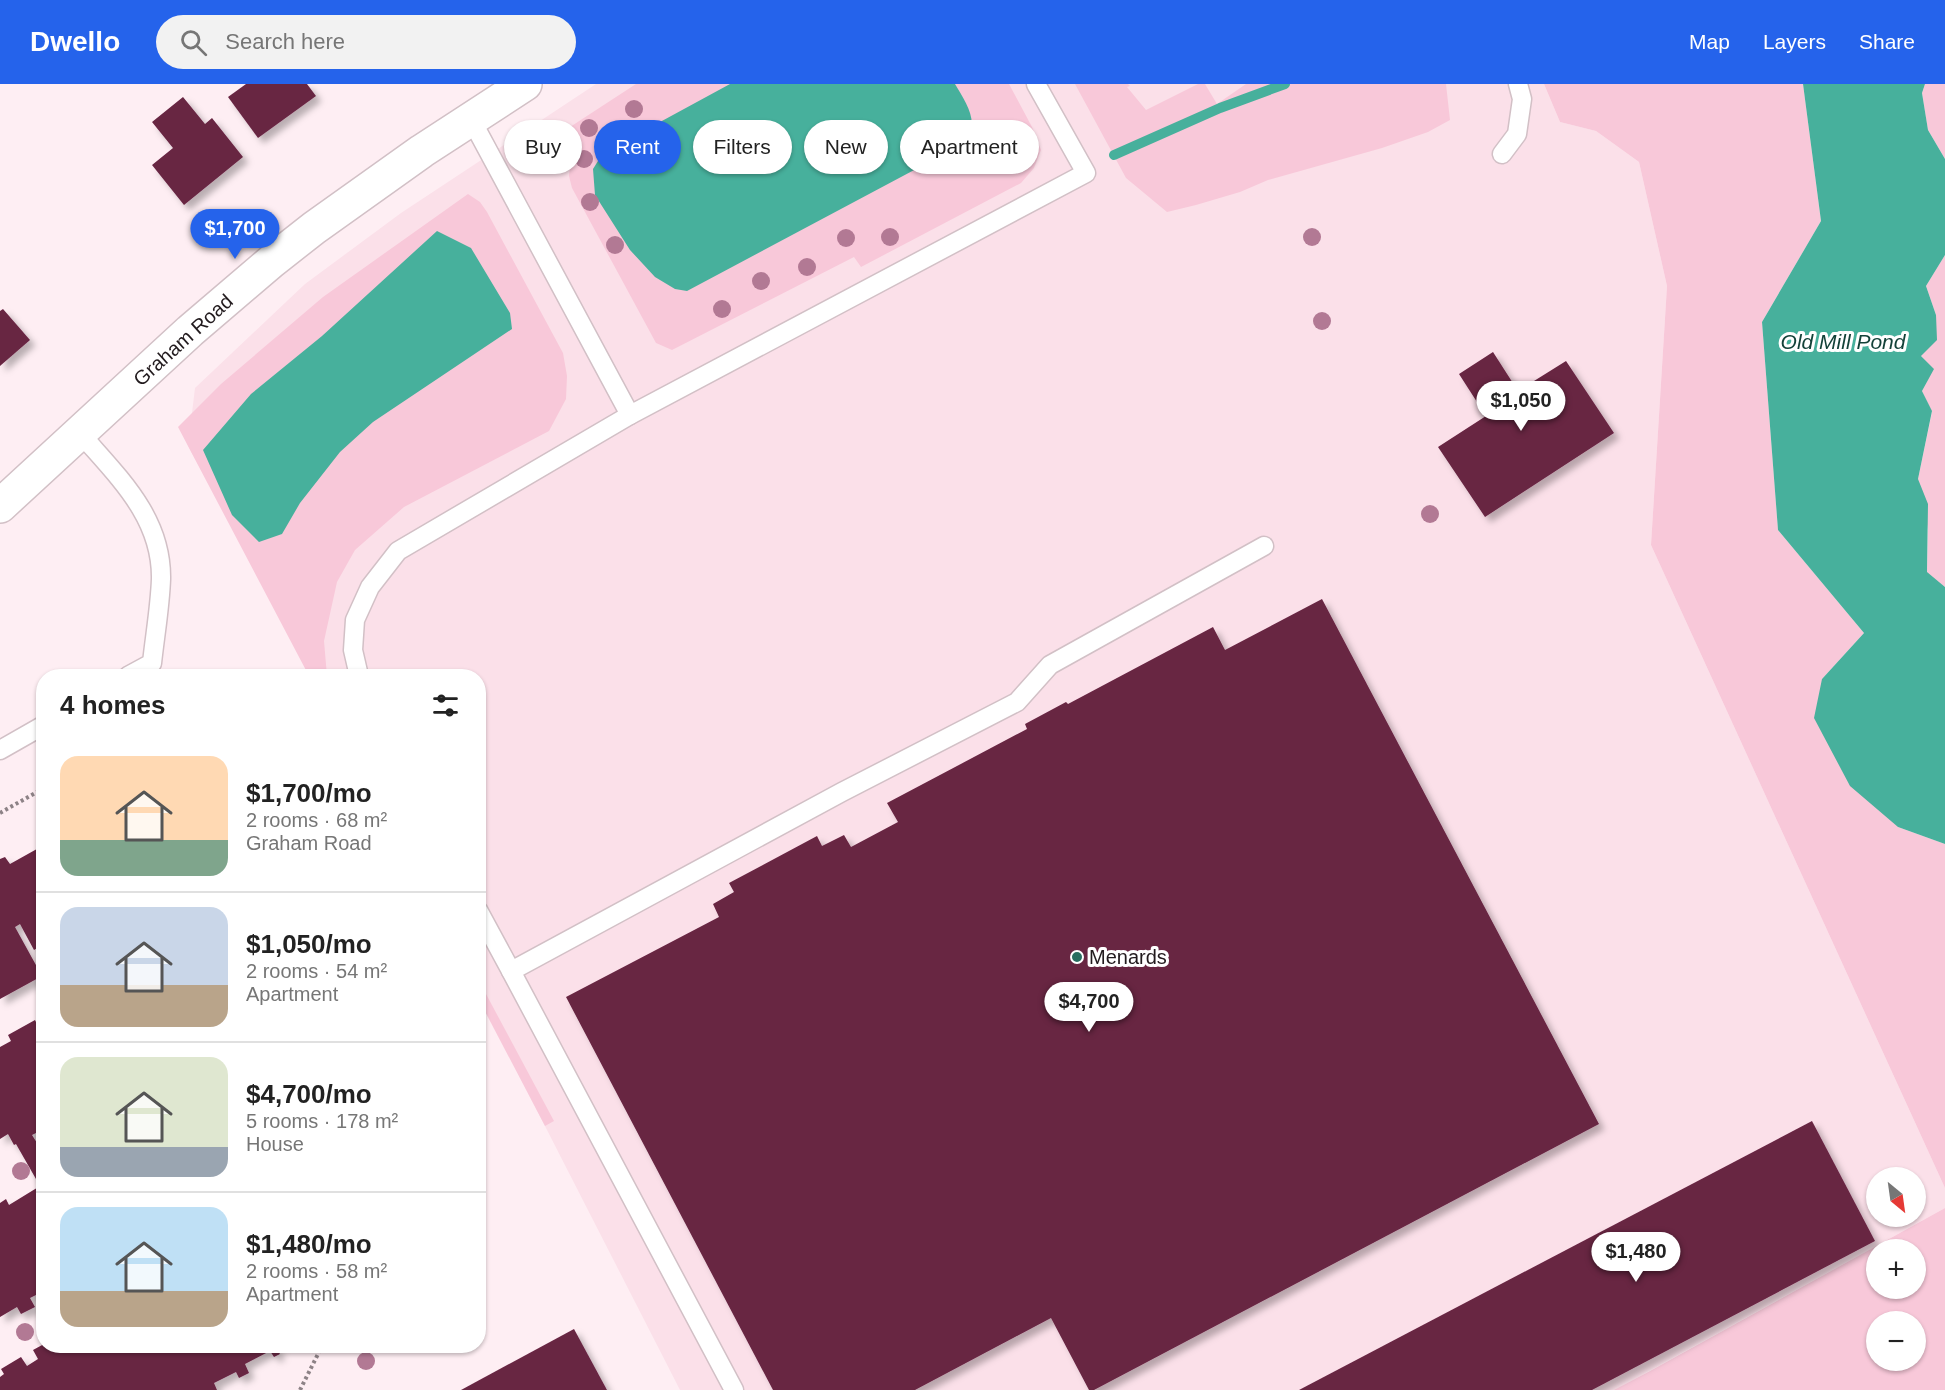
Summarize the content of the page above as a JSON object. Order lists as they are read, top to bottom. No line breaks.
{"streets":{"main road":["Graham Road"]},"water":["Old Mill Pond"],"places":["Menards"],"north":"bottom right","page":{"header":"Dwello","search":"Search here","nav":["Map","Layers","Share"],"chip":["Buy","Rent","Filters","New","Apartment"],"price":["$1,700","$1,050","$4,700","$1,480"],"heading":"4 homes","list":[{"name":"$1,700/mo","note":"2 rooms · 68 m² · Graham Road"},{"name":"$1,050/mo","note":"2 rooms · 54 m² · Apartment"},{"name":"$4,700/mo","note":"5 rooms · 178 m² · House"},{"name":"$1,480/mo","note":"2 rooms · 58 m² · Apartment"}],"map_buttons":["+","−"]}}
